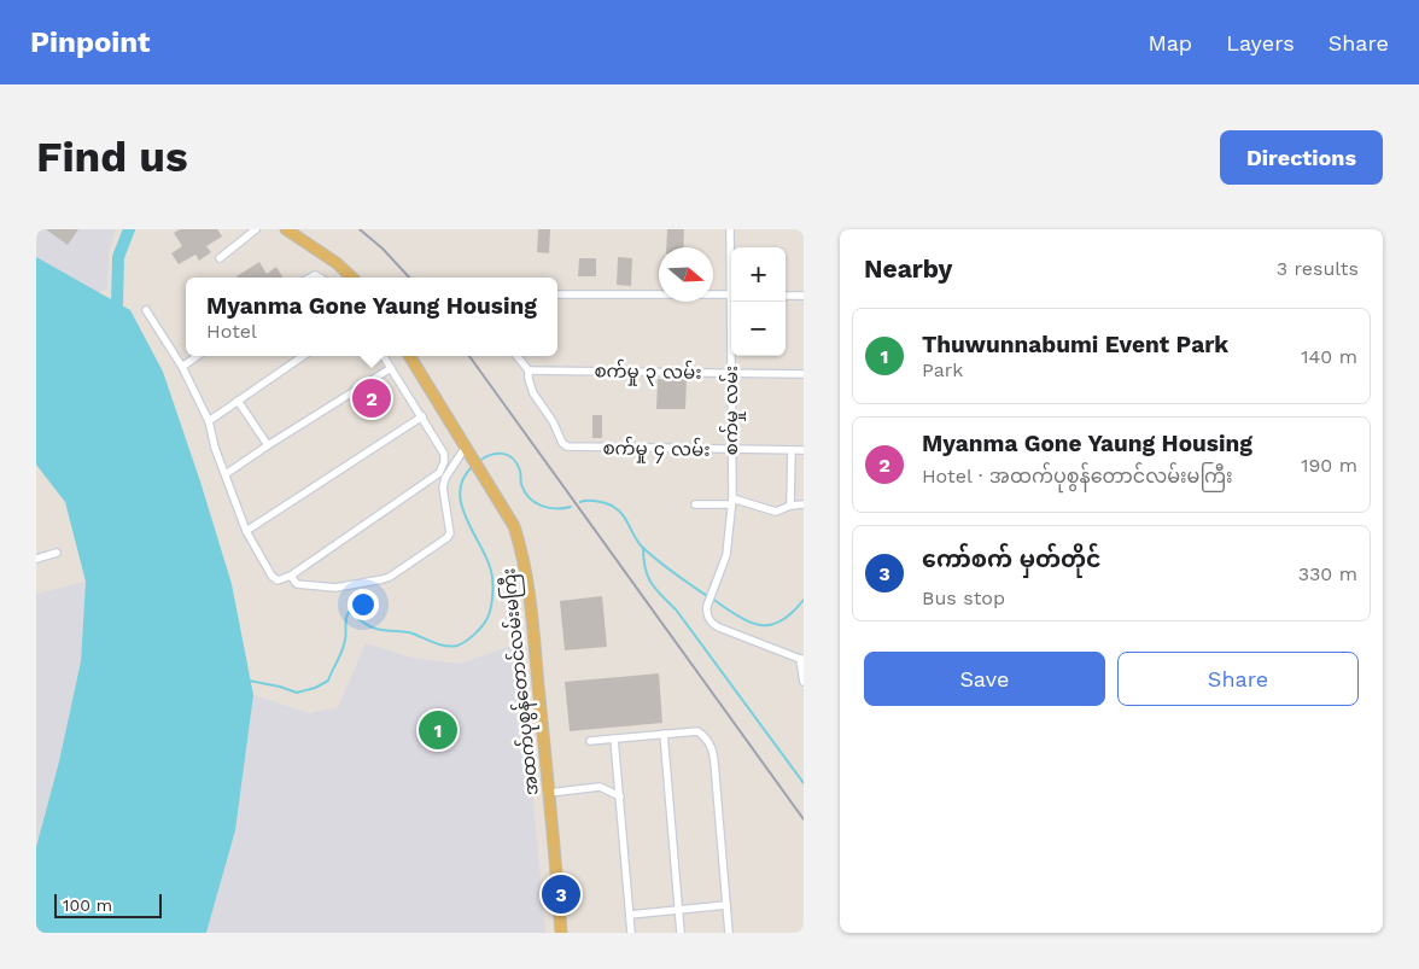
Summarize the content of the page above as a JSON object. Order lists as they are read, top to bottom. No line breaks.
{"streets":{"main road":["အထက်ပုစွန်တောင်လမ်းမကြီး"],"street":["စက်မှု ၃ လမ်း","စက်မှု လမ်း","စက်မှု ၄ လမ်း"]},"crossings":[["စက်မှု ၃ လမ်း","စက်မှု လမ်း"],["စက်မှု ၃ လမ်း","စက်မှု ၄ လမ်း"],["စက်မှု လမ်း","စက်မှု ၄ လမ်း"]],"scale_bar":"100 m","north":"right","page":{"header":"Pinpoint","nav":["Map","Layers","Share"],"buttons":["Directions",["Save","Share"]],"title":"Find us","heading":["Nearby","3 results"],"map_buttons":["+","−"],"popup":["Myanma Gone Yaung Housing","Hotel"],"list":[{"mark":"1","name":"Thuwunnabumi Event Park","note":"Park","value":"140 m"},{"mark":"2","name":"Myanma Gone Yaung Housing","note":"Hotel · အထက်ပုစွန်တောင်လမ်းမကြီး","value":"190 m"},{"mark":"3","name":"ကော်စက် မှတ်တိုင်","note":"Bus stop","value":"330 m"}],"pins":["2","1","3"],"scale":"100 m"}}
